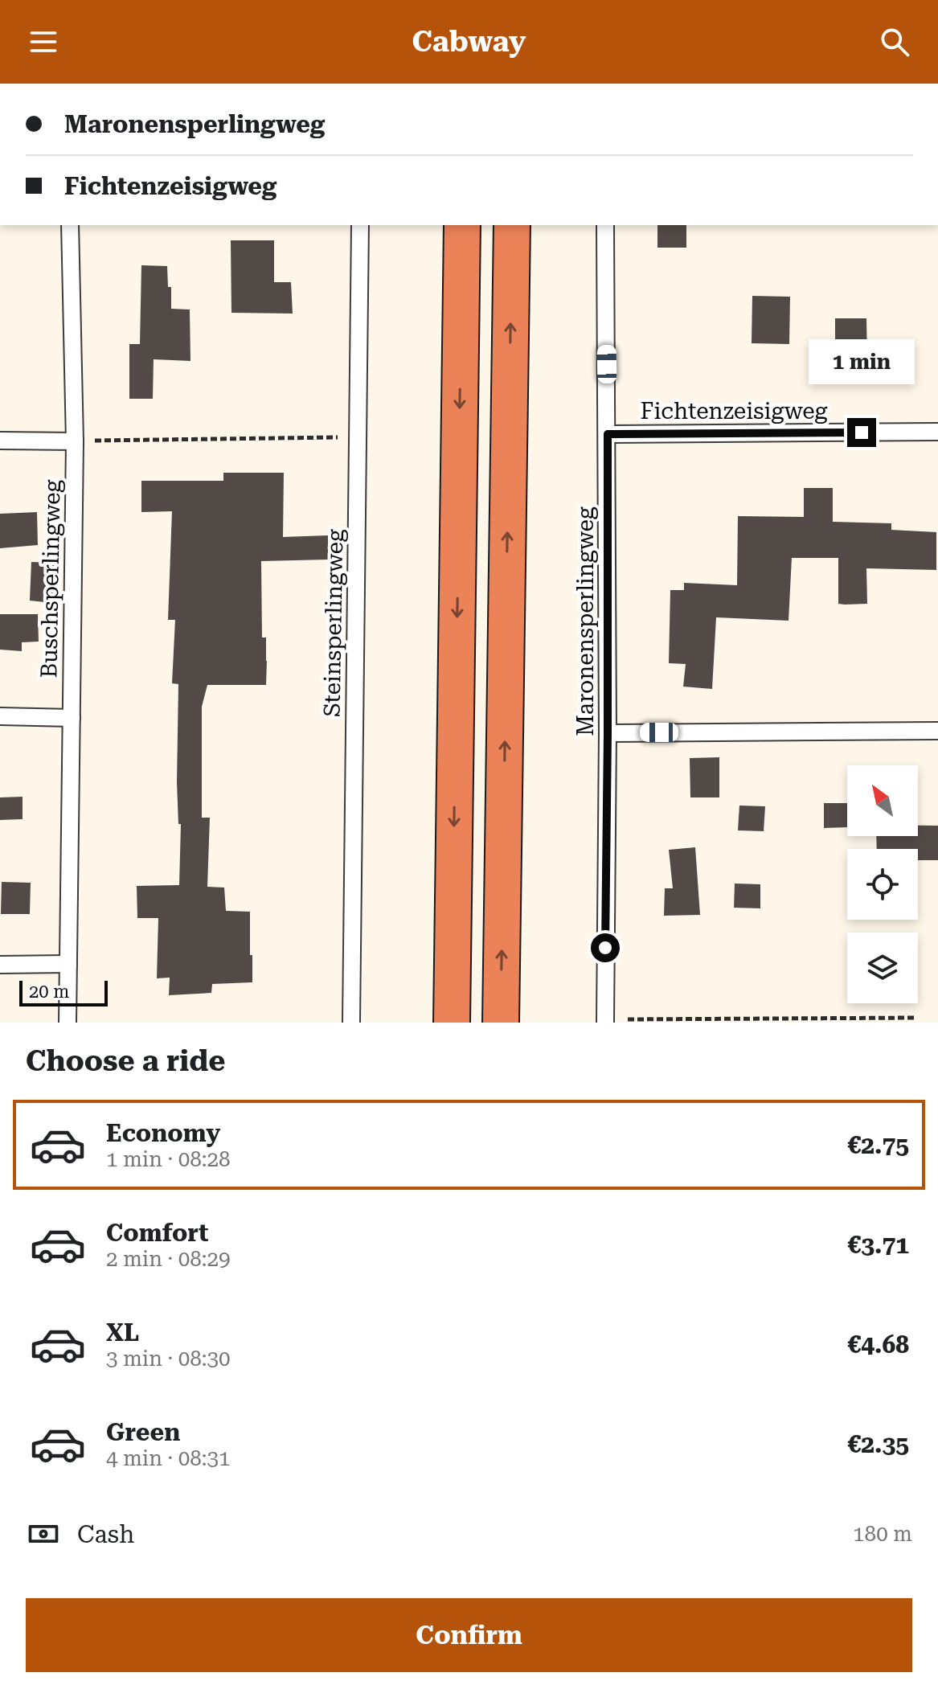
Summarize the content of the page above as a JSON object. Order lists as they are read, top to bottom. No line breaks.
{"streets":{"lane":["Fichtenzeisigweg","Buschsperlingweg","Maronensperlingweg","Steinsperlingweg"]},"crossings":[["Fichtenzeisigweg","Maronensperlingweg"]],"scale_bar":"20 m","north":"top left","page":{"header":"Cabway","banner":["Maronensperlingweg","Fichtenzeisigweg"],"bubble":"1 min","scale":"20 m","heading":"Choose a ride","list":[{"name":"Economy","note":"1 min · 08:28","value":"€2.75"},{"name":"Comfort","note":"2 min · 08:29","value":"€3.71"},{"name":"XL","note":"3 min · 08:30","value":"€4.68"},{"name":"Green","note":"4 min · 08:31","value":"€2.35"}],"pay":["Cash","180 m"],"buttons":"Confirm"}}
